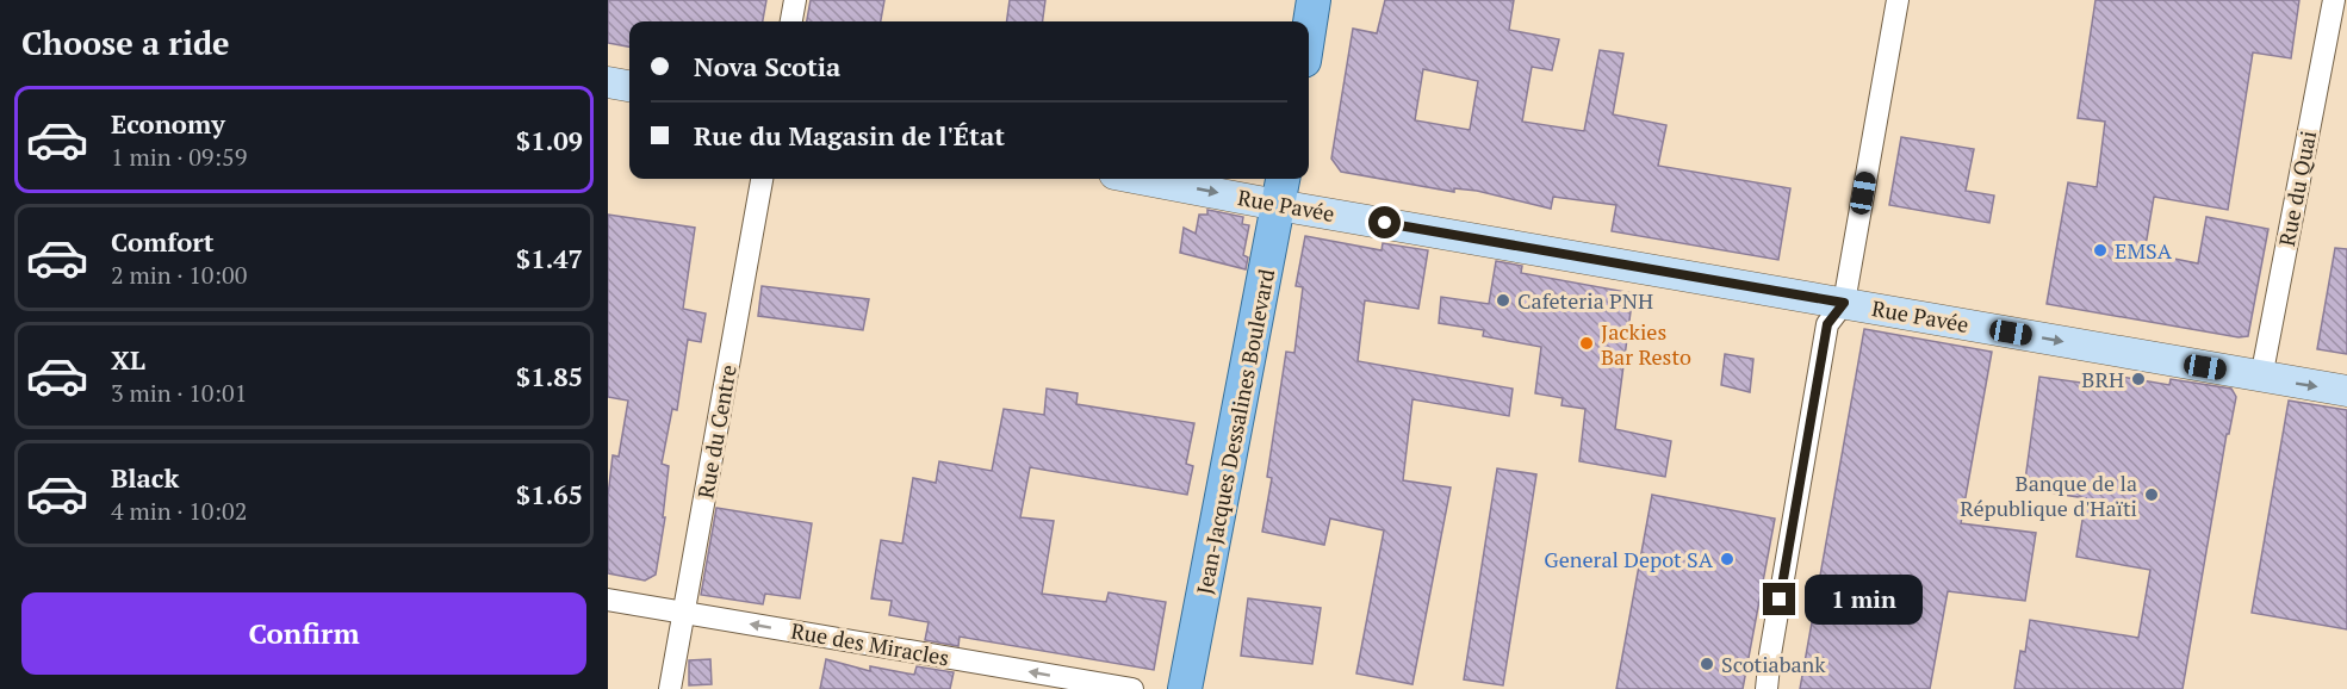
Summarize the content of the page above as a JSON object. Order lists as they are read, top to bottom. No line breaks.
{"streets":{"main road":["Rue Pavée","Jean-Jacques Dessalines Boulevard"],"street":["Rue du Quai","Rue du Centre","Rue des Miracles"]},"crossings":[["Rue du Quai","Rue Pavée"],["Rue Pavée","Jean-Jacques Dessalines Boulevard"],["Rue du Centre","Rue des Miracles"]],"one_way":["Rue Pavée","Rue des Miracles"],"places":["EMSA","Cafeteria PNH","Jackies Bar Resto","BRH","Banque de la République d'Haïti","General Depot SA","Scotiabank"],"page":{"heading":"Choose a ride","banner":["Nova Scotia","Rue du Magasin de l'État"],"list":[{"name":"Economy","note":"1 min · 09:59","value":"$1.09"},{"name":"Comfort","note":"2 min · 10:00","value":"$1.47"},{"name":"XL","note":"3 min · 10:01","value":"$1.85"},{"name":"Black","note":"4 min · 10:02","value":"$1.65"}],"bubble":"1 min","buttons":"Confirm"}}
